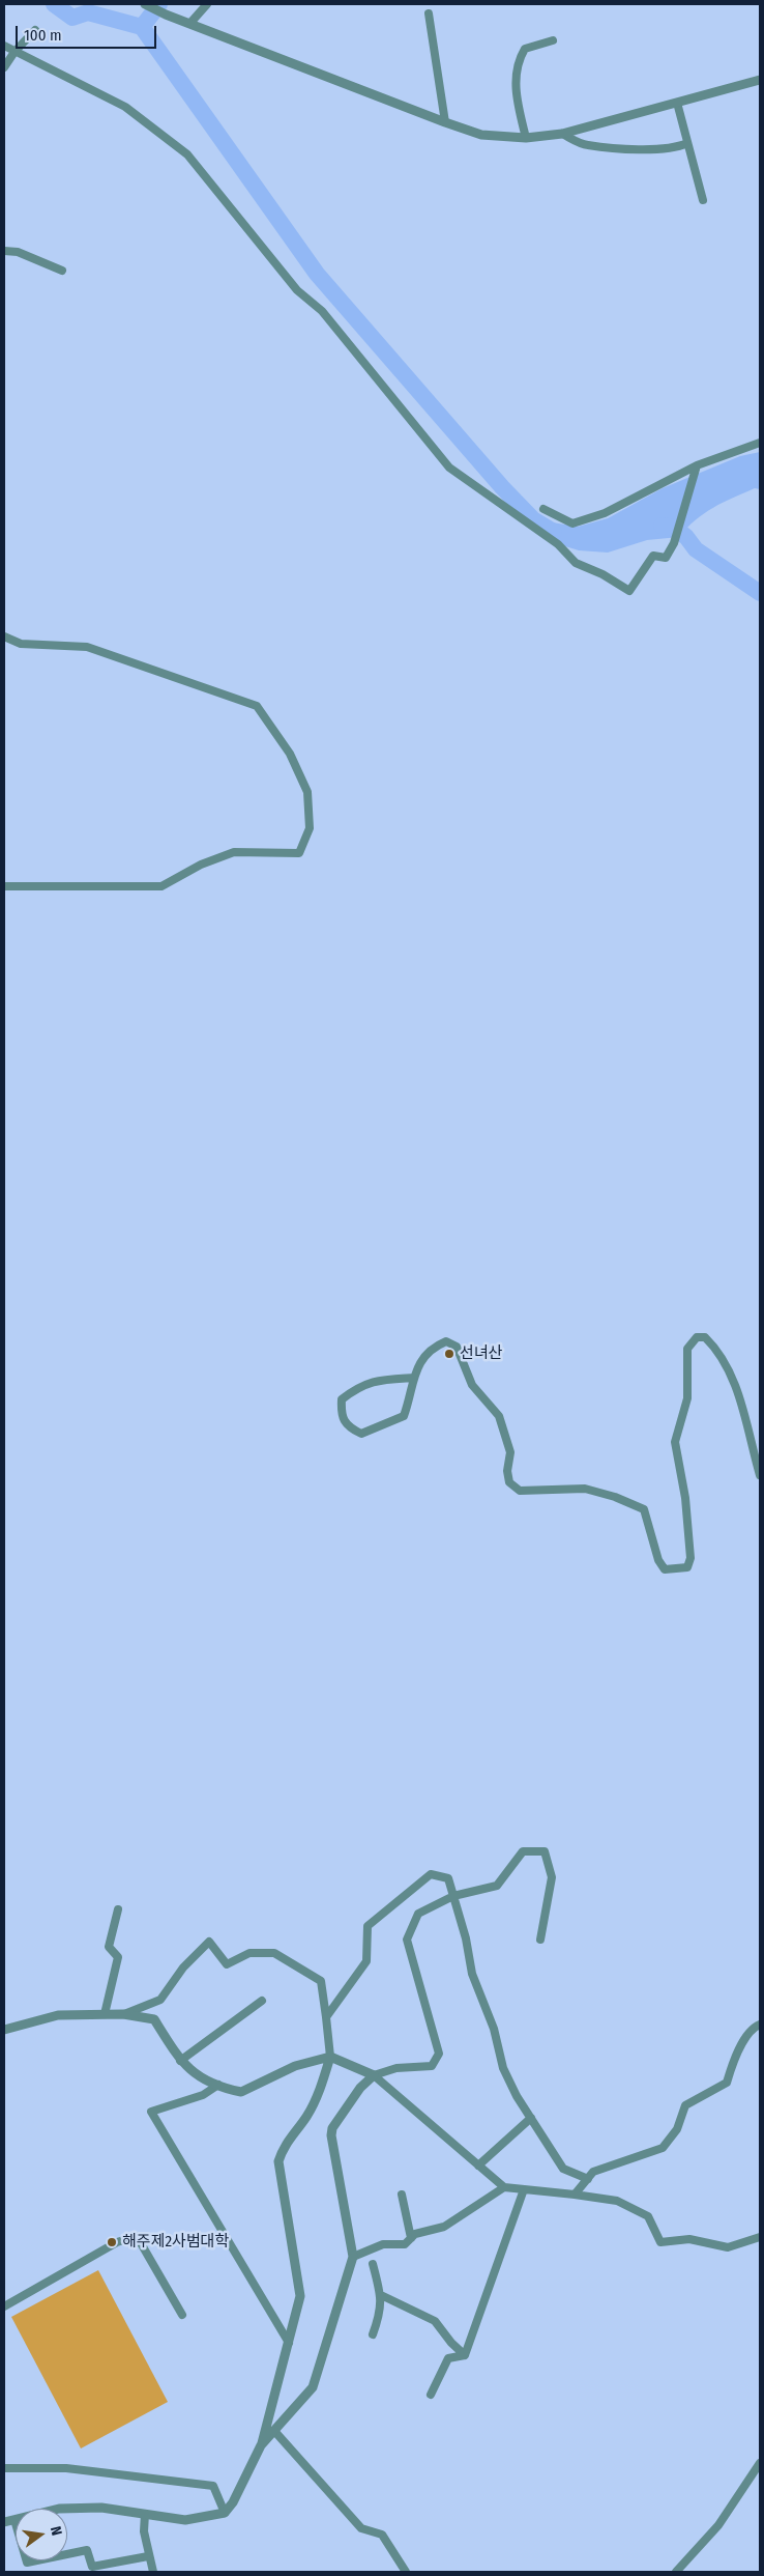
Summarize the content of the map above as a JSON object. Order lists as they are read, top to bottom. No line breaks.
{"places":["선녀산","해주제2사범대학"],"scale_bar":"100 m","north":"right"}
